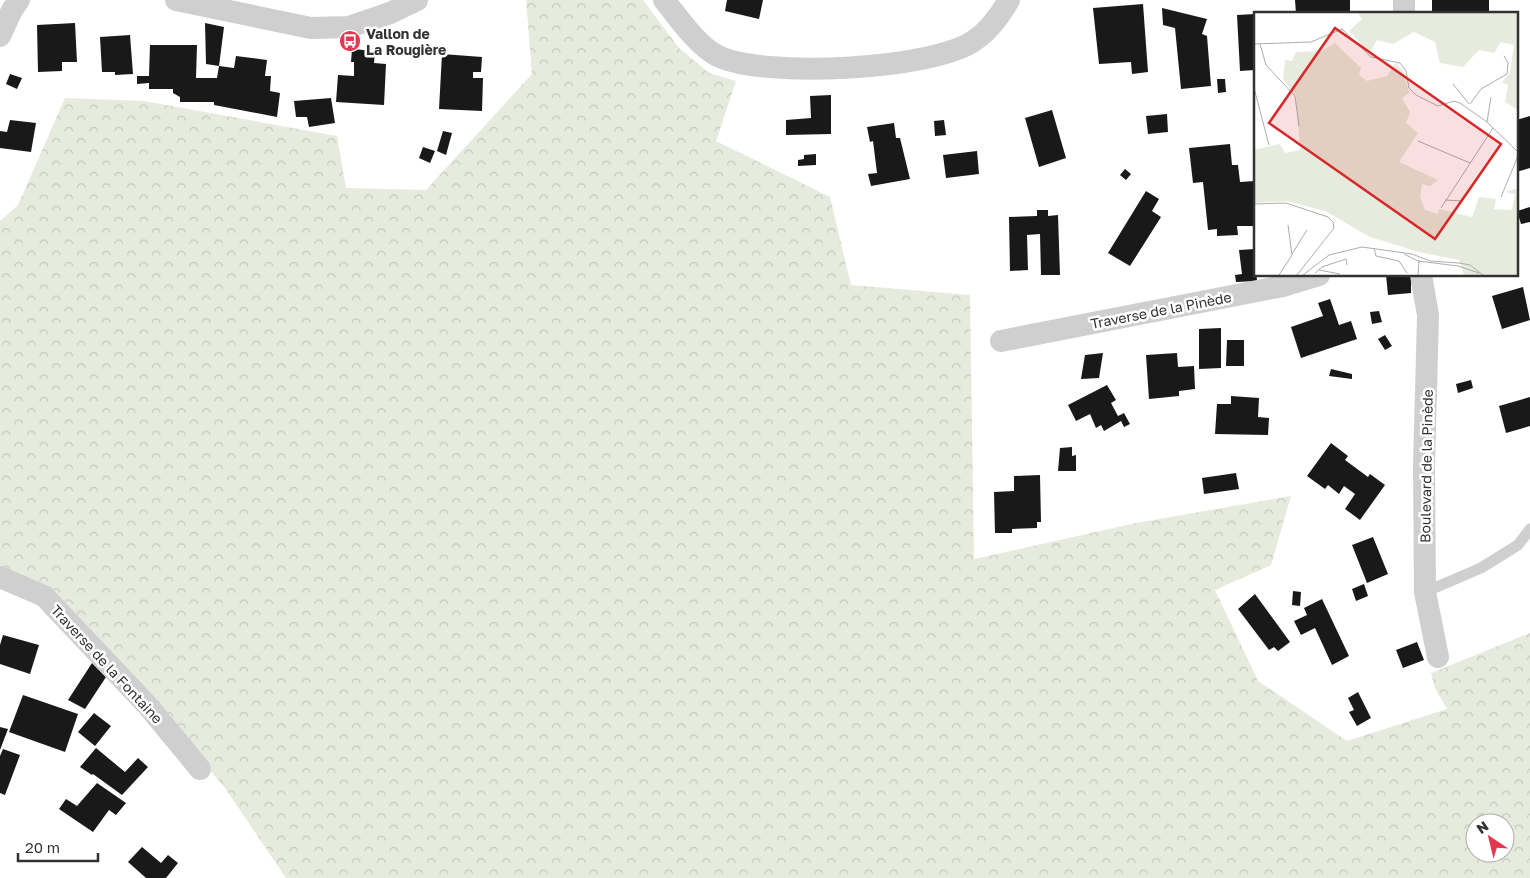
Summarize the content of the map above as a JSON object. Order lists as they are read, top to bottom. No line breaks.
{"streets":{"street":["Traverse de la Pinède","Boulevard de la Pinède","Traverse de la Fontaine"]},"places":{"bus stop":["Vallon de La Rougière"]},"scale_bar":"20 m","north":"top left"}
